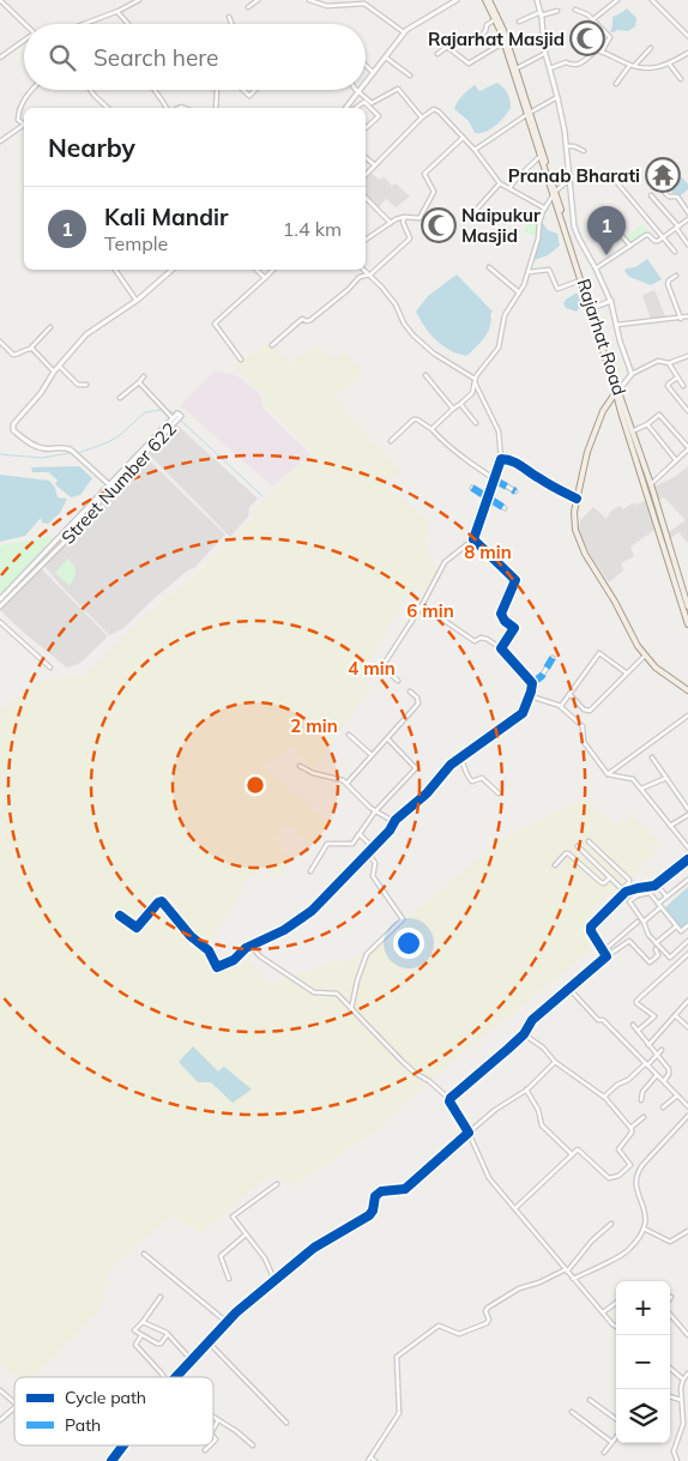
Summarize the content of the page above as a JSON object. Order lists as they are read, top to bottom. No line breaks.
{"streets":{"main road":["Rajarhat Road"],"street":["Street Number 622"]},"places":{"mosque":["Rajarhat Masjid","Naipukur Masjid"],"temple":["Pranab Bharati"]},"legend":["Cycle path","Path"],"page":{"search":"Search here","heading":"Nearby","list":[{"mark":"1","name":"Kali Mandir","note":"Temple","value":"1.4 km"}],"pins":"1","map_buttons":["+","−"]},"rings":["8 min","6 min","4 min","2 min"]}
